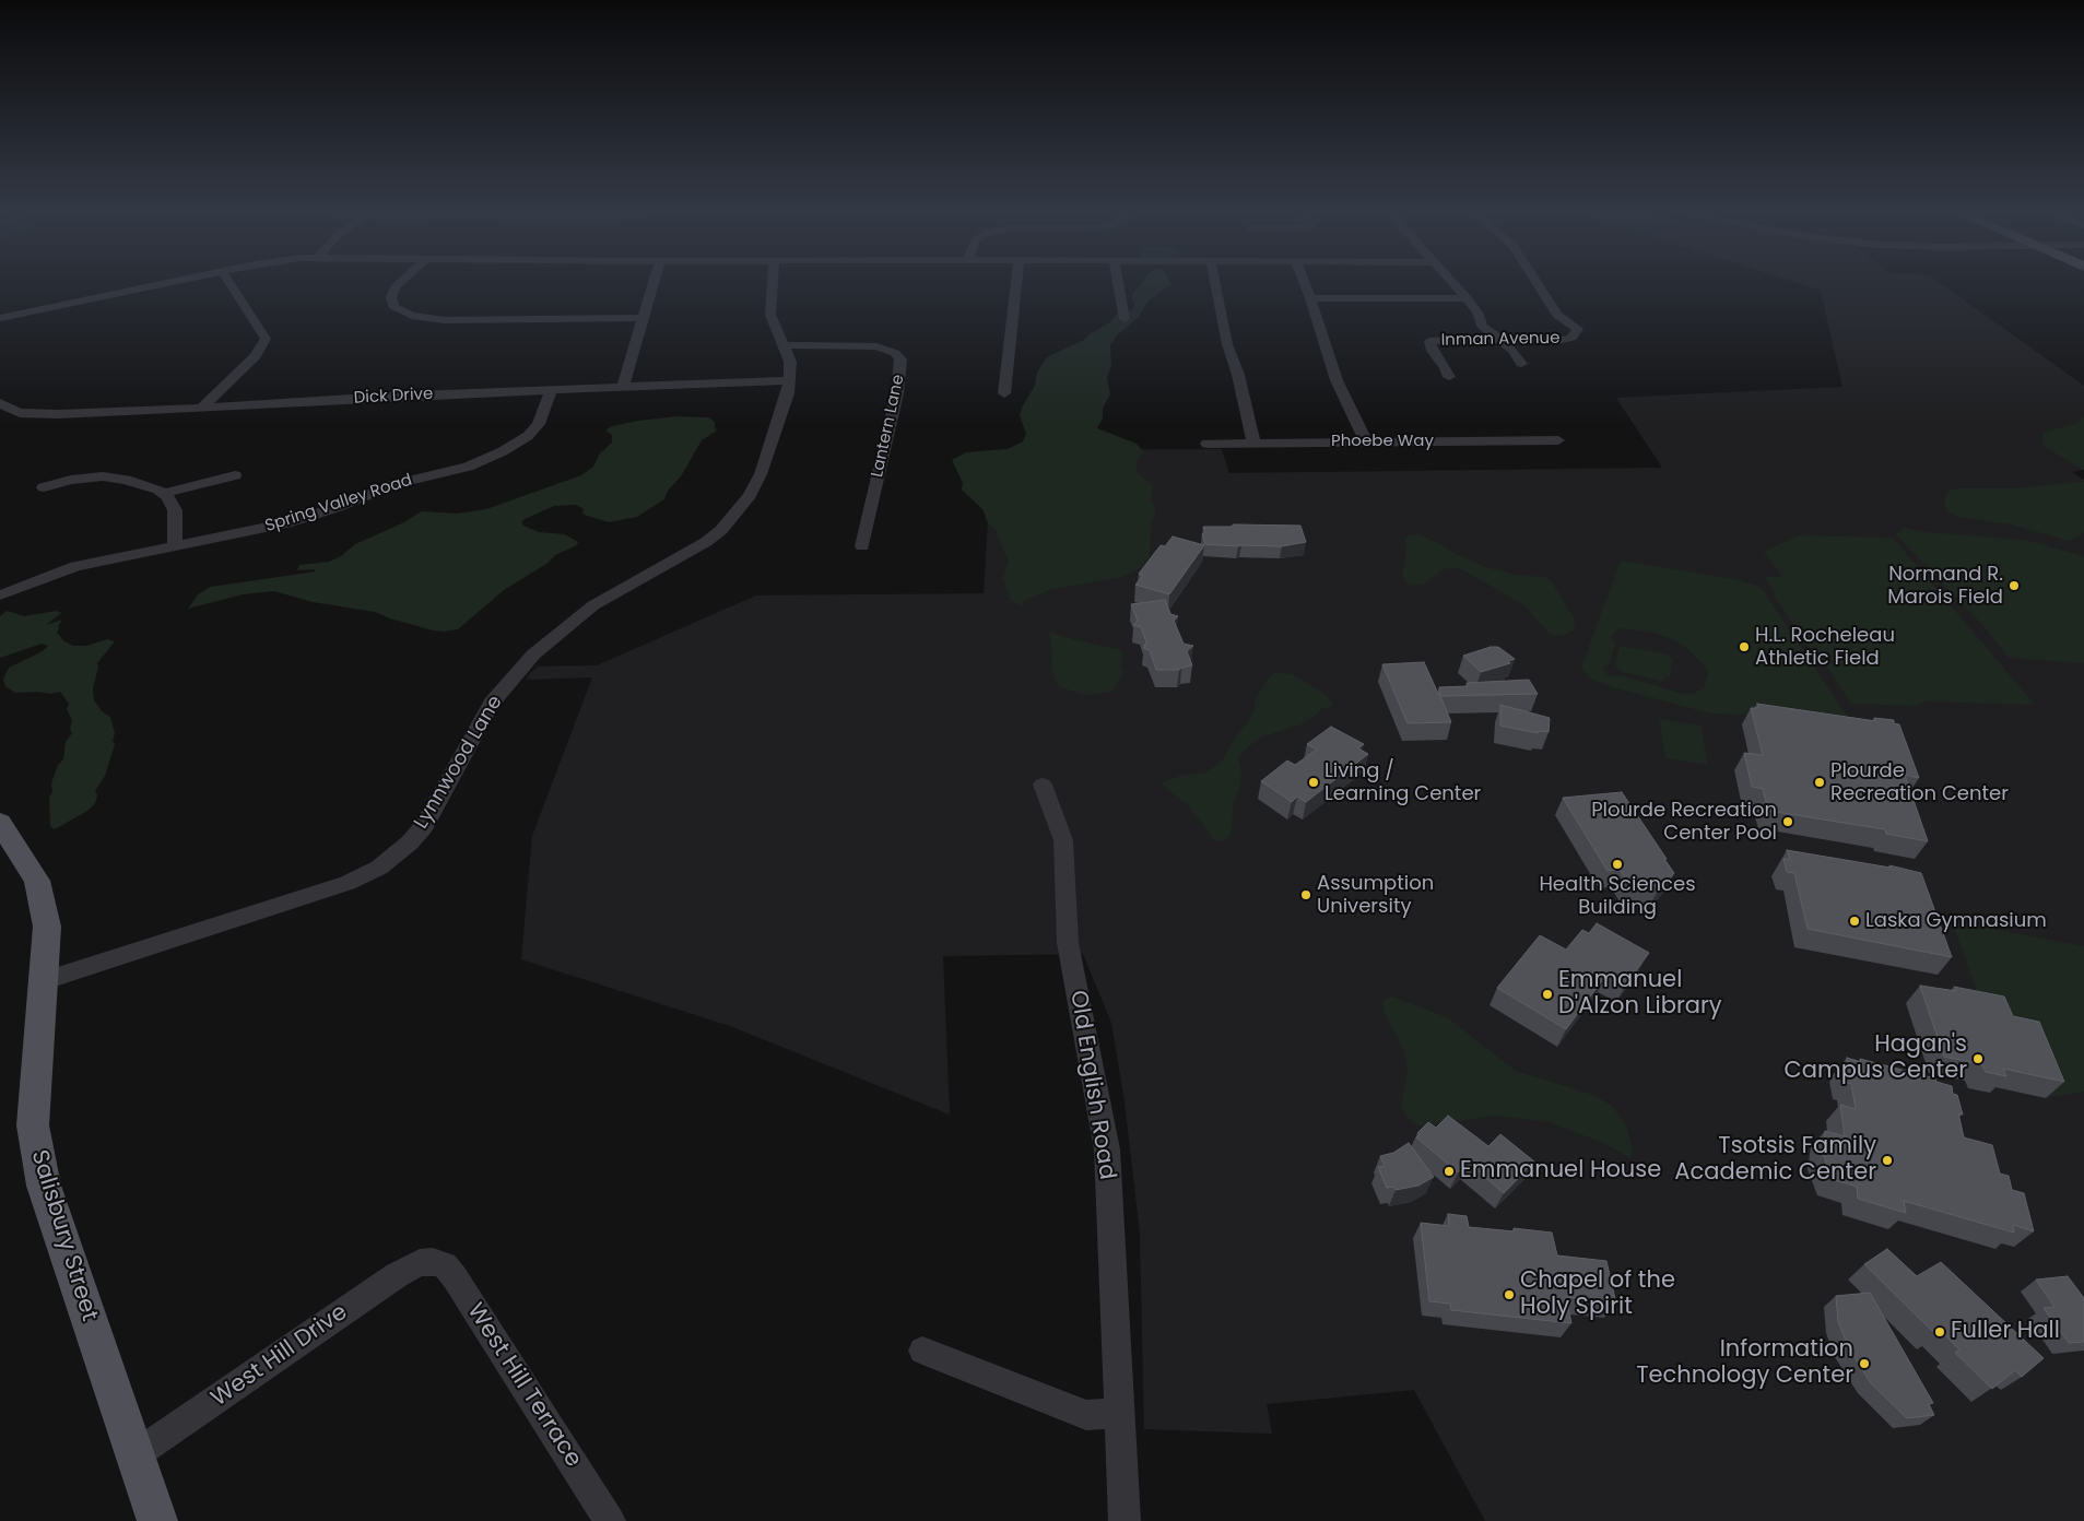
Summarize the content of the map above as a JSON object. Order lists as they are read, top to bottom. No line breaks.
{"streets":{"main road":["Salisbury Street"],"street":["Inman Avenue","Dick Drive","Lantern Lane","Phoebe Way","Spring Valley Road","Lynnwood Lane","Old English Road","West Hill Drive","West Hill Terrace"]},"crossings":[["Dick Drive","Spring Valley Road"],["Dick Drive","Lynnwood Lane"],["Lantern Lane","Lynnwood Lane"],["Lynnwood Lane","Salisbury Street"],["Salisbury Street","West Hill Drive"],["West Hill Drive","West Hill Terrace"]],"places":["Normand R. Marois Field","H.L. Rocheleau Athletic Field","Living / Learning Center","Plourde Recreation Center","Plourde Recreation Center Pool","Health Sciences Building","Assumption University","Laska Gymnasium","Emmanuel D'Alzon Library","Hagan's Campus Center","Tsotsis Family Academic Center","Emmanuel House","Chapel of the Holy Spirit","Fuller Hall","Information Technology Center"]}
